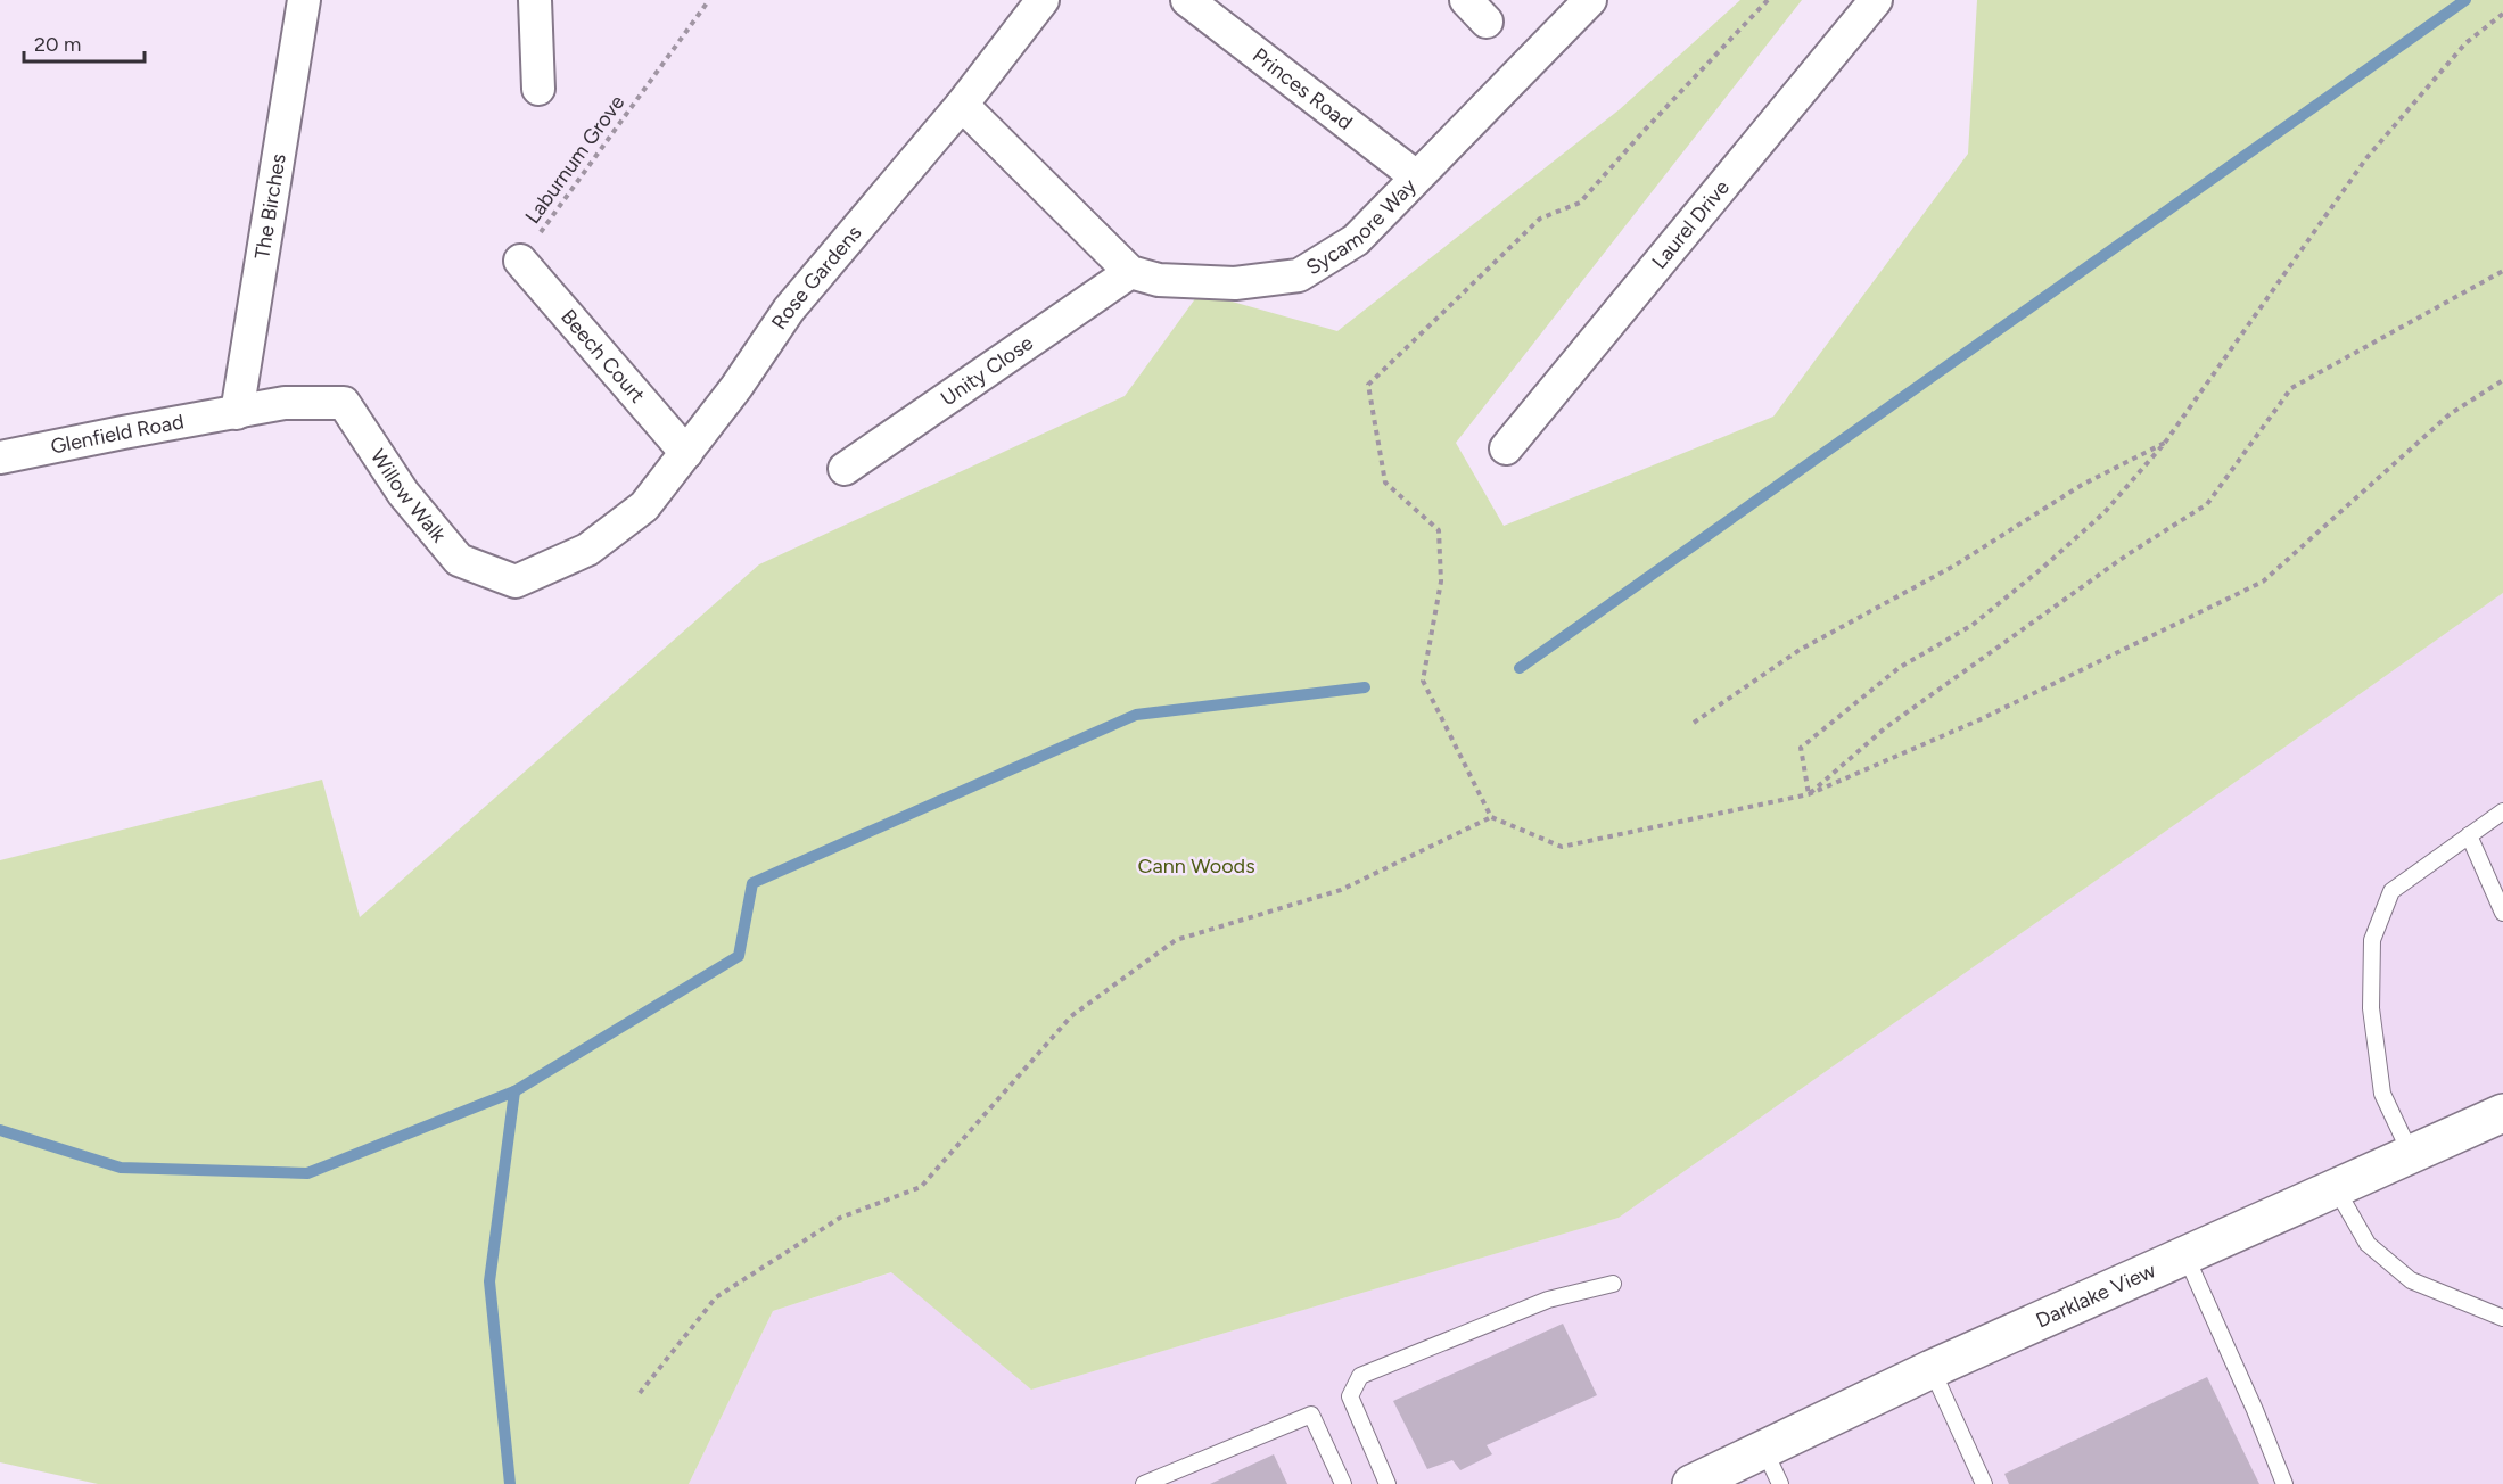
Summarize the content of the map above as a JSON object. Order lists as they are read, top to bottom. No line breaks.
{"streets":{"street":["Princes Road","The Birches","Sycamore Way","Laurel Drive","Rose Gardens","Beech Court","Unity Close","Glenfield Road","Willow Walk","Darklake View"],"path":["Laburnum Grove"]},"crossings":[["Princes Road","Sycamore Way"],["Laburnum Grove","Beech Court"],["The Birches","Glenfield Road"],["The Birches","Willow Walk"],["Sycamore Way","Unity Close"],["Rose Gardens","Beech Court"],["Rose Gardens","Willow Walk"],["Glenfield Road","Willow Walk"]],"parks":["Cann Woods"],"scale_bar":"20 m"}
